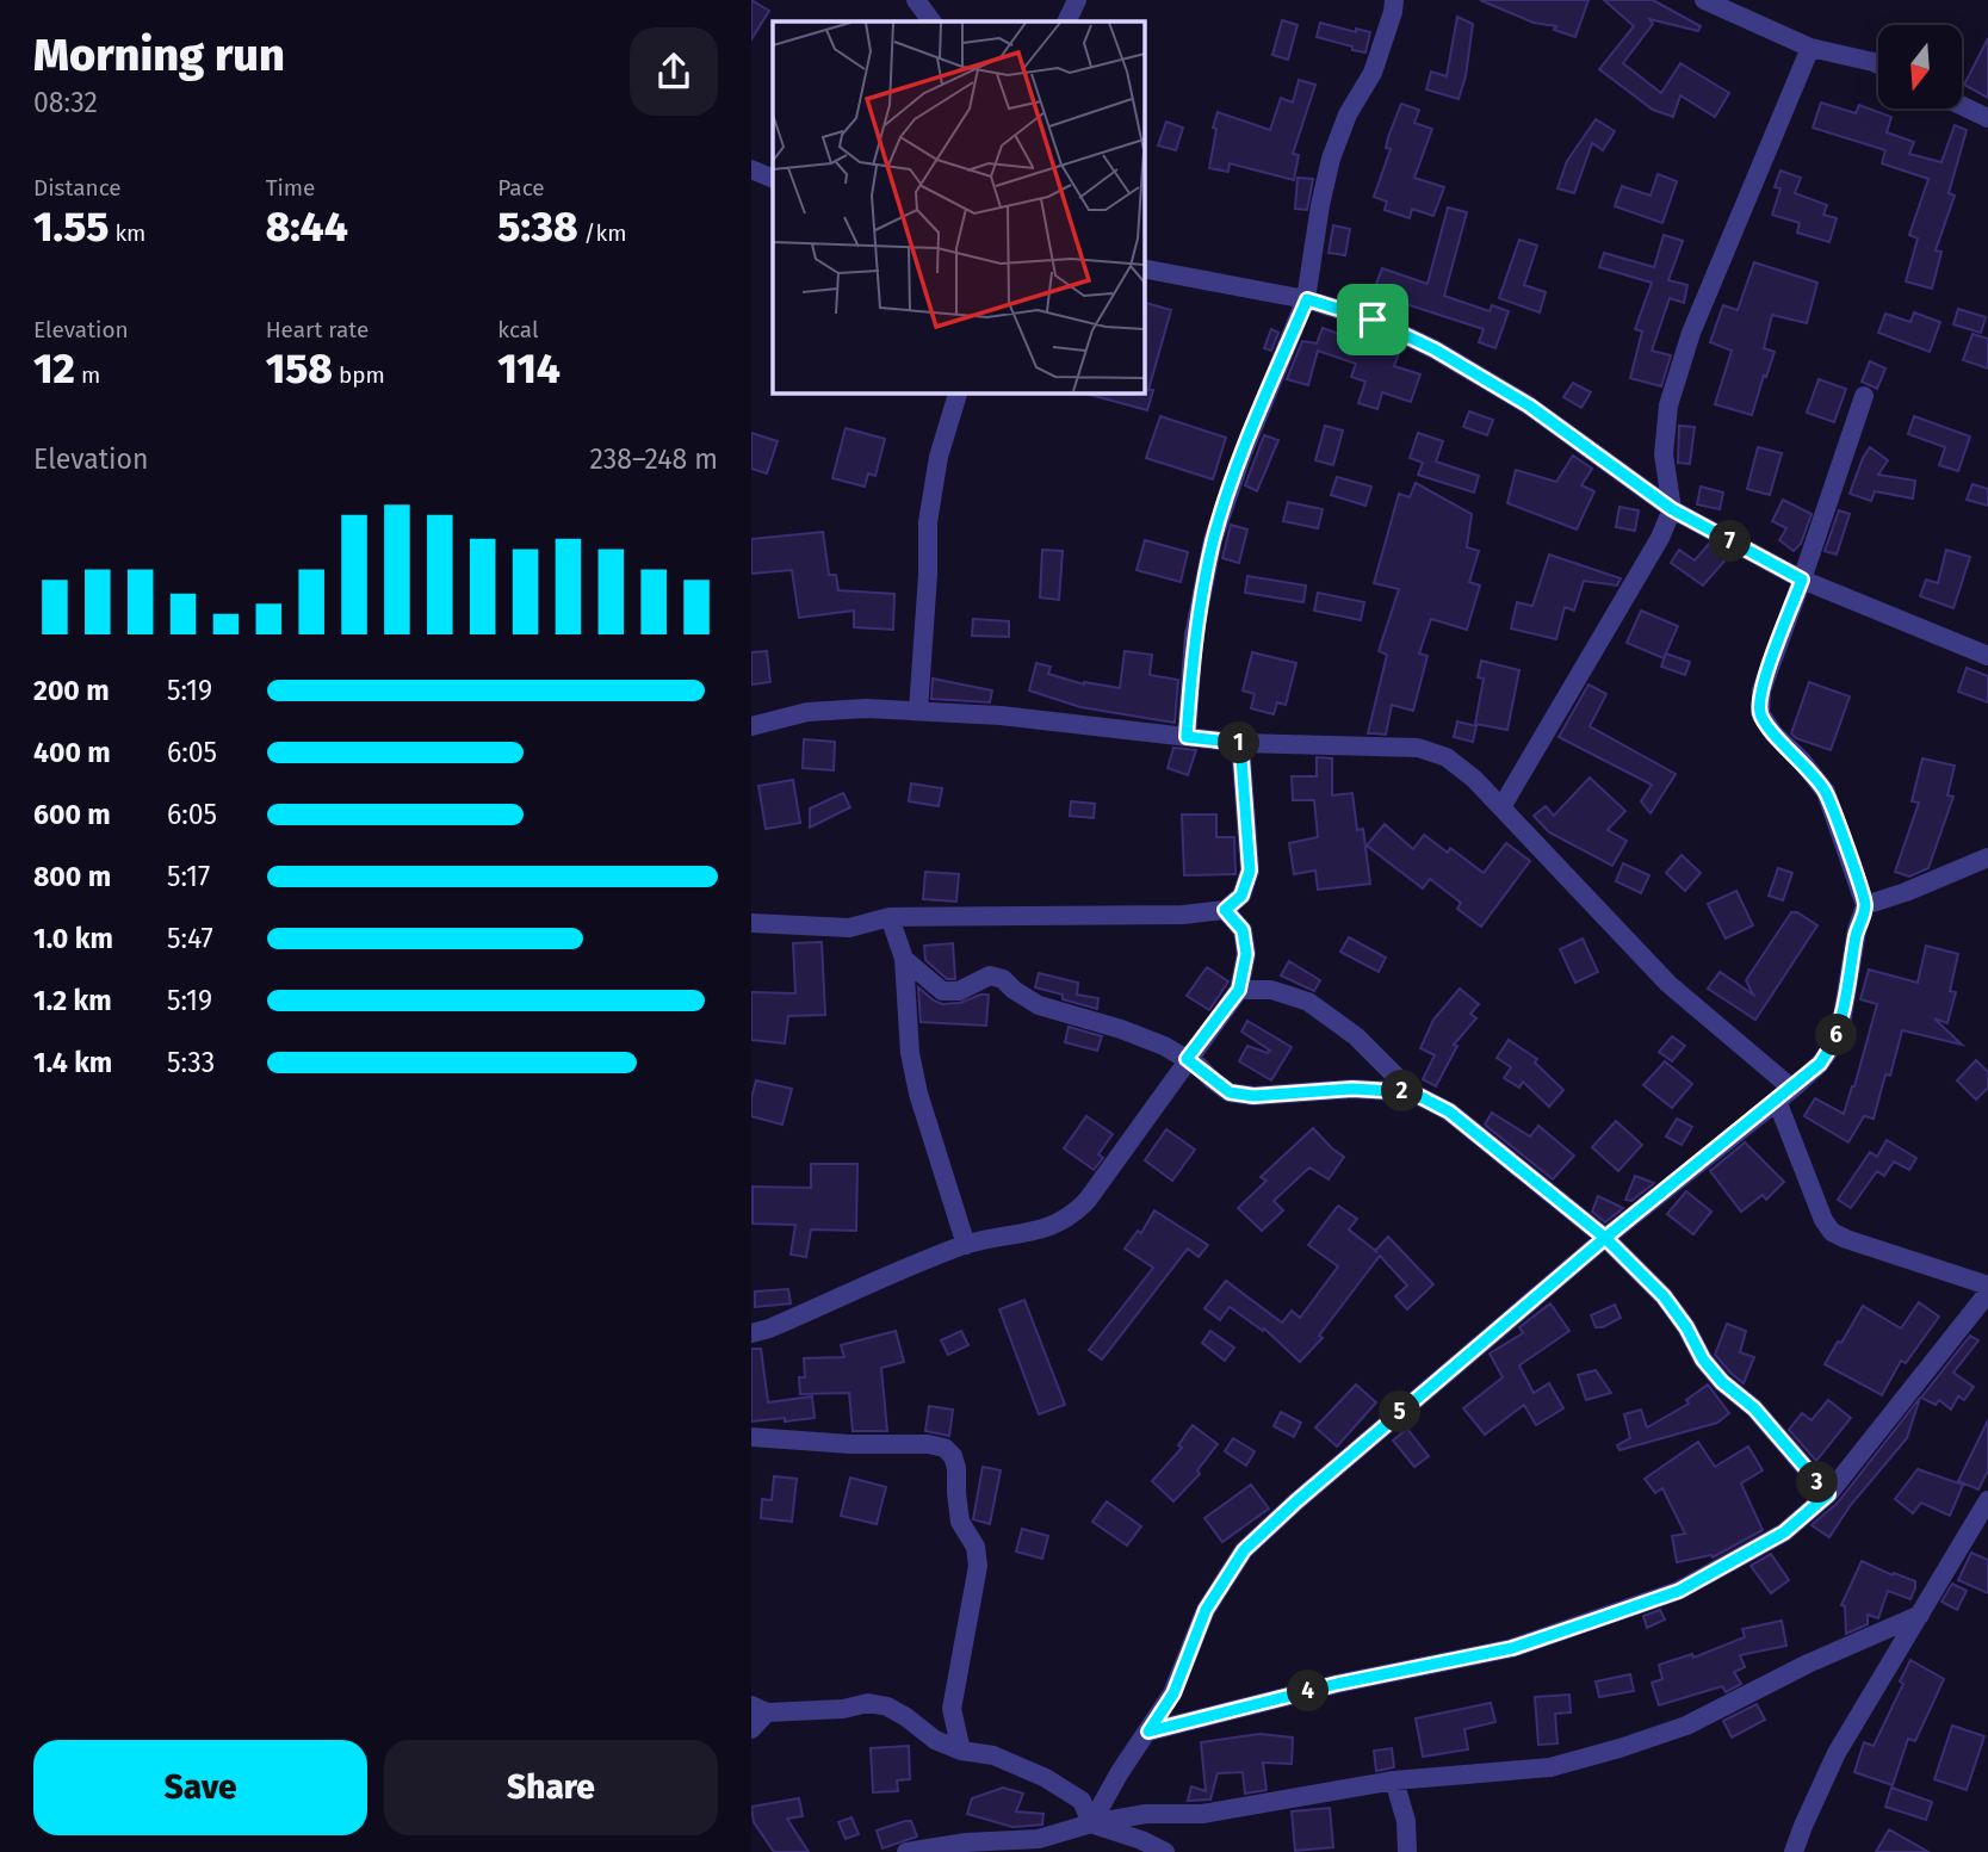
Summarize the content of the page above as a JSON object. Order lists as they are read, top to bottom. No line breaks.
{"north":"bottom","page":{"heading":["Morning run","08:32"],"stats":[["Distance","1.55 km"],["Time","8:44"],["Pace","5:38 /km"],["Elevation","12 m"],["Heart rate","158 bpm"],["kcal","114"]],"chart":["Elevation","238–248 m"],"pins":["7","1","6","2","5","3","4"],"list":[{"name":"200 m","note":"5:19"},{"name":"400 m","note":"6:05"},{"name":"600 m","note":"6:05"},{"name":"800 m","note":"5:17"},{"name":"1.0 km","note":"5:47"},{"name":"1.2 km","note":"5:19"},{"name":"1.4 km","note":"5:33"}],"buttons":["Save","Share"]}}
